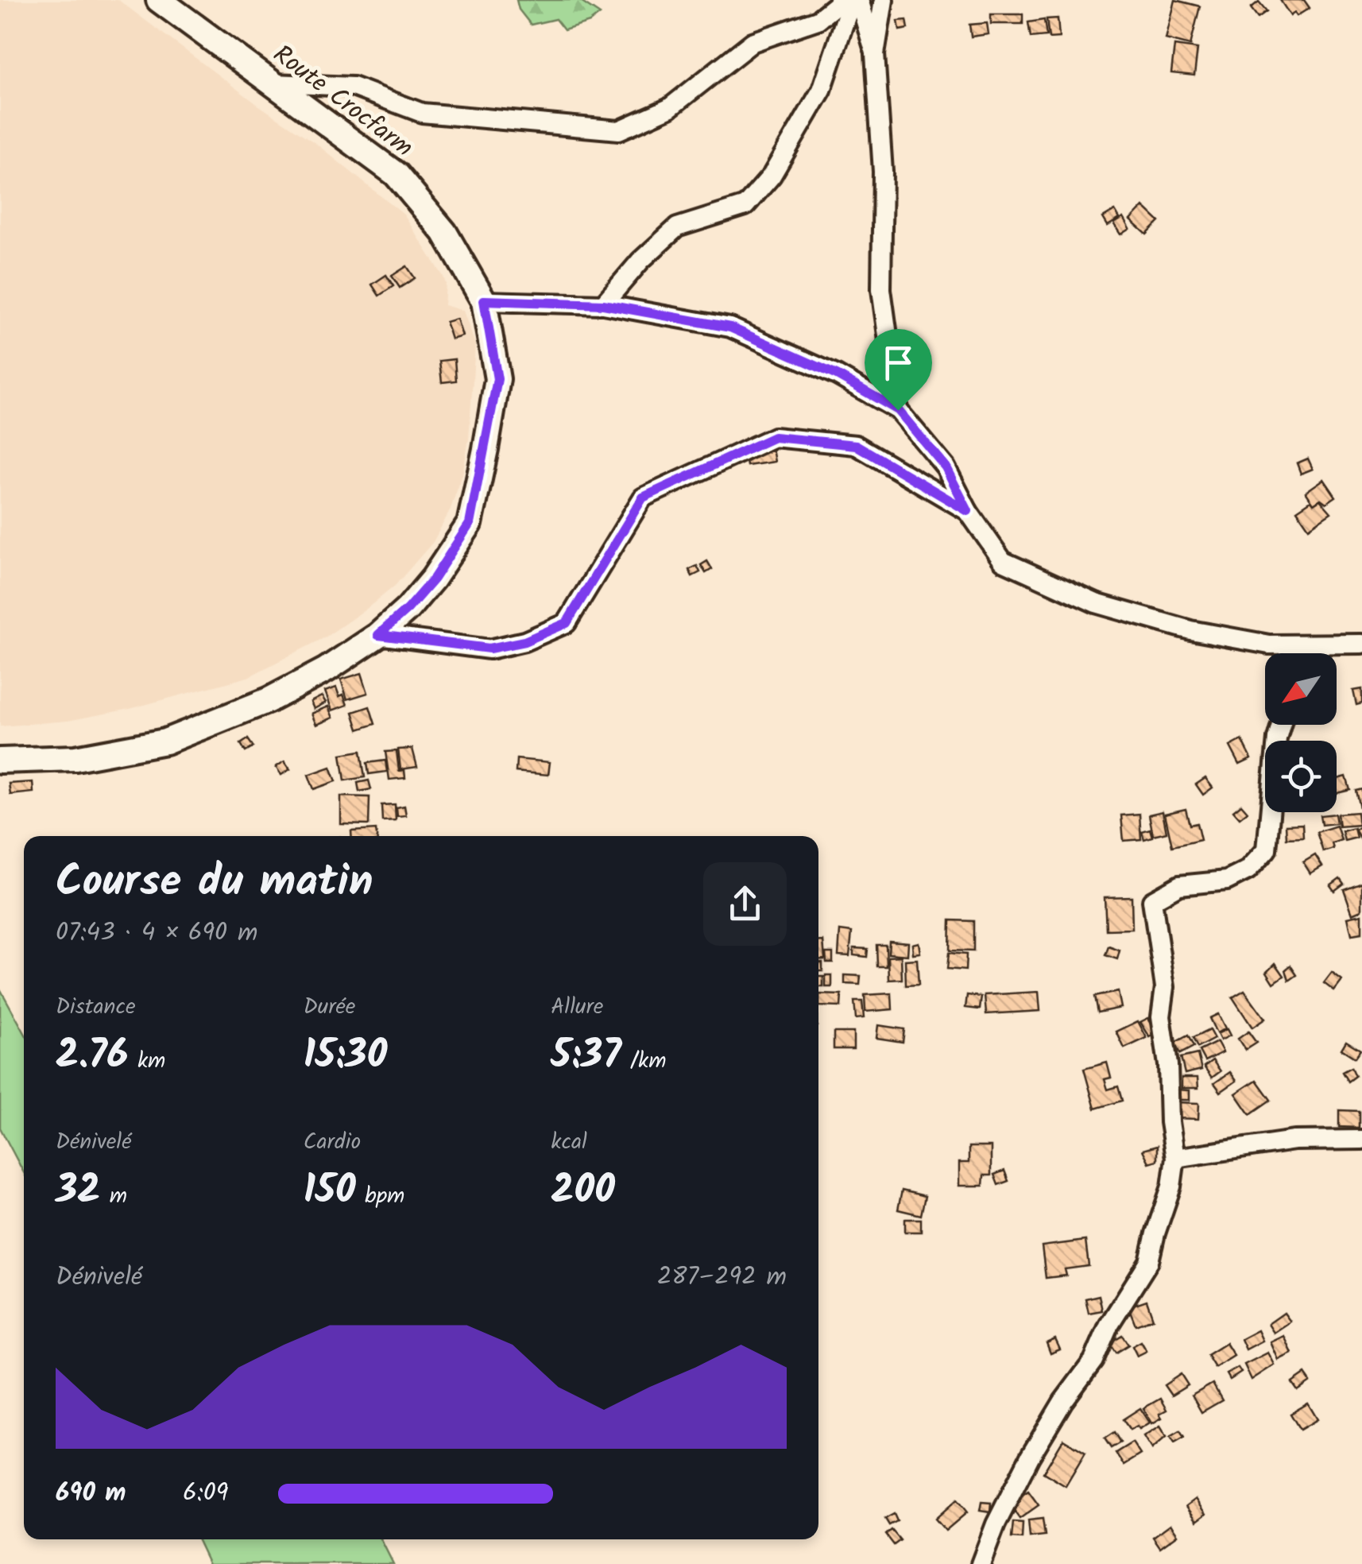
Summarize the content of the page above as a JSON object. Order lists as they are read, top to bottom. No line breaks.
{"streets":{"street":["Route Crocfarm"]},"north":"bottom left","page":{"heading":["Course du matin","07:43 · 4 × 690 m"],"stats":[["Distance","2.76 km"],["Durée","15:30"],["Allure","5:37 /km"],["Dénivelé","32 m"],["Cardio","150 bpm"],["kcal","200"]],"chart":["Dénivelé","287–292 m"],"list":[{"name":"690 m","note":"6:09"}]}}
